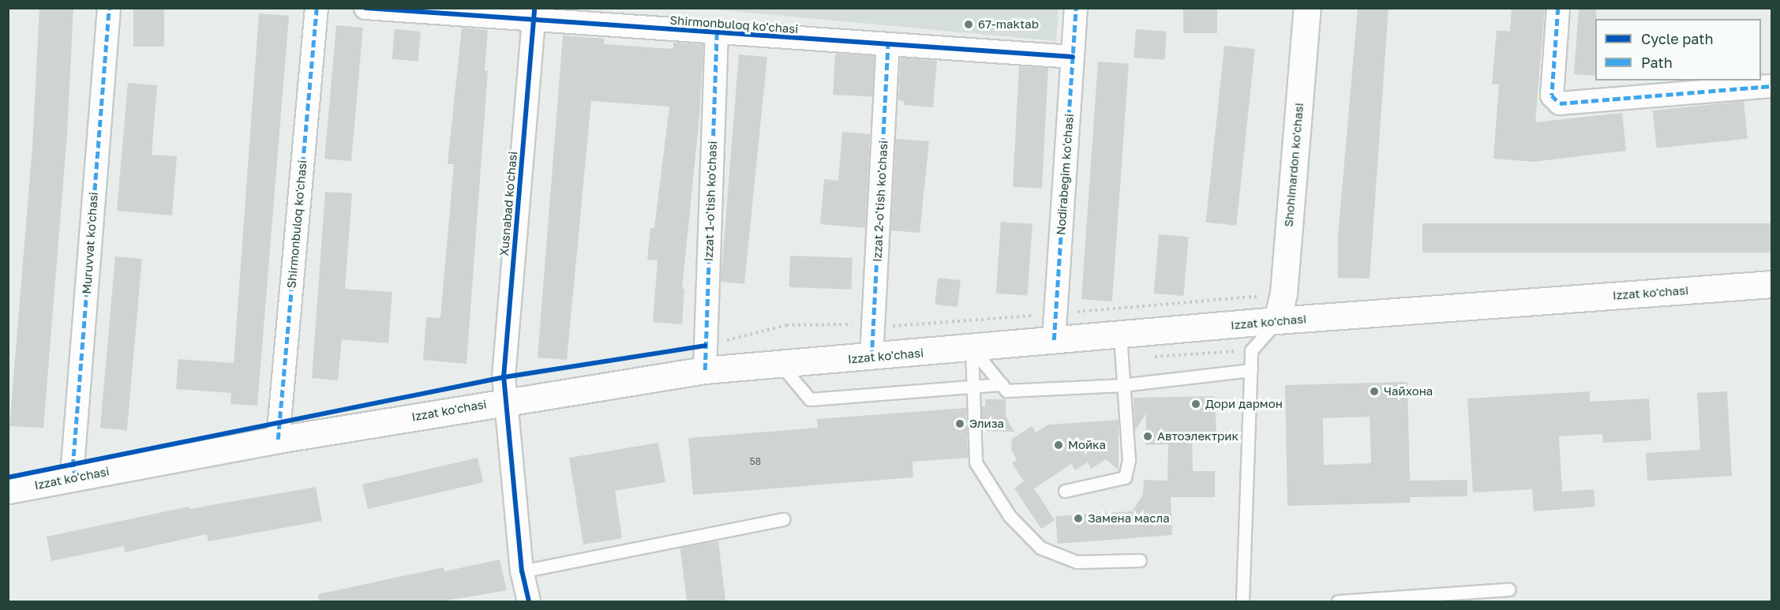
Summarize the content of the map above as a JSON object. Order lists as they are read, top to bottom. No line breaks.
{"streets":{"main road":["Shohimardon ko'chasi","Izzat ko'chasi"],"street":["Shirmonbuloq ko'chasi","Nodirabegim ko'chasi","Izzat 1-o'tish ko'chasi","Izzat 2-o'tish ko'chasi","Xusnabad ko'chasi","Muruvvat ko'chasi"]},"crossings":[["Shirmonbuloq ko'chasi","Nodirabegim ko'chasi"],["Shirmonbuloq ko'chasi","Izzat 1-o'tish ko'chasi"],["Shirmonbuloq ko'chasi","Izzat 2-o'tish ko'chasi"],["Shirmonbuloq ko'chasi","Xusnabad ko'chasi"],["Shirmonbuloq ko'chasi","Izzat ko'chasi"],["Shohimardon ko'chasi","Izzat ko'chasi"],["Nodirabegim ko'chasi","Izzat ko'chasi"],["Izzat 1-o'tish ko'chasi","Izzat ko'chasi"],["Izzat 2-o'tish ko'chasi","Izzat ko'chasi"],["Xusnabad ko'chasi","Izzat ko'chasi"],["Muruvvat ko'chasi","Izzat ko'chasi"]],"places":["67-maktab","Чайхона","Дори дармон","Элиза","Автоэлектрик","Мойка","Замена масла"],"house_numbers":["58"],"legend":["Cycle path","Path"]}
